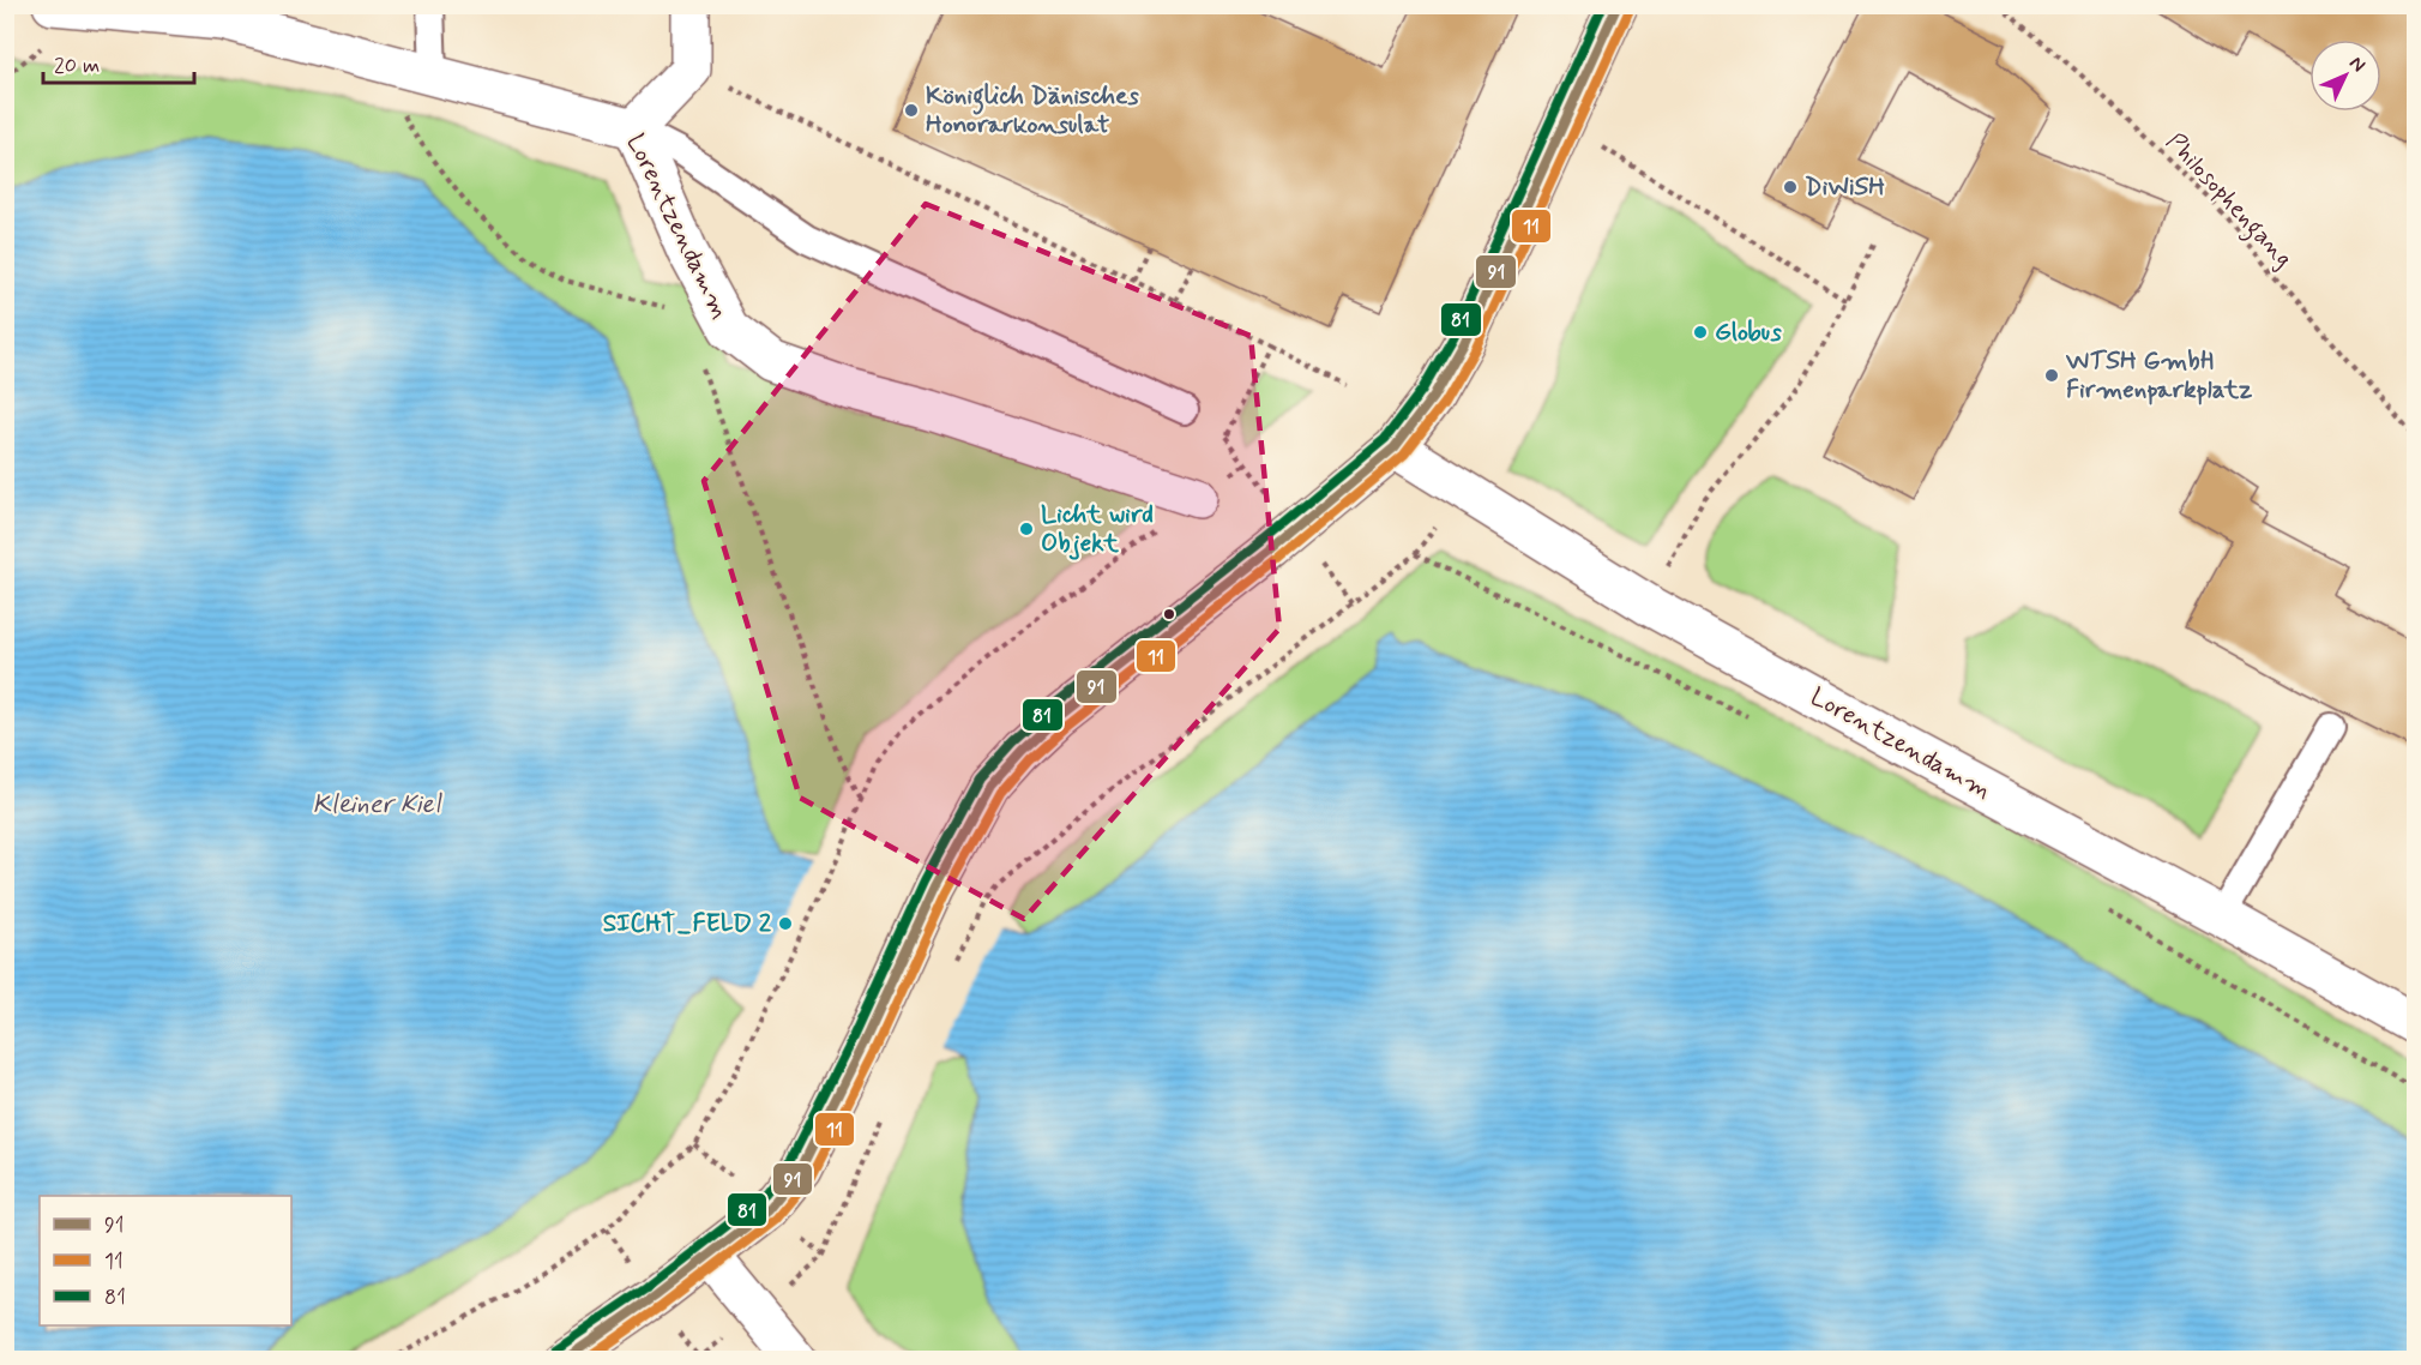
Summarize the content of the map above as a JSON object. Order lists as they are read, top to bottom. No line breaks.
{"streets":{"street":["Lorentzendamm"],"path":["Philosophengang"]},"water":["Kleiner Kiel"],"places":["Königlich Dänisches Honorarkonsulat","DiWiSH","Globus","WTSH GmbH Firmenparkplatz","Licht wird Objekt","SICHT_FELD 2"],"lines":["transit line 91","transit line 81","transit line 11"],"legend":["91","11","81"],"scale_bar":"20 m","north":"top right"}
